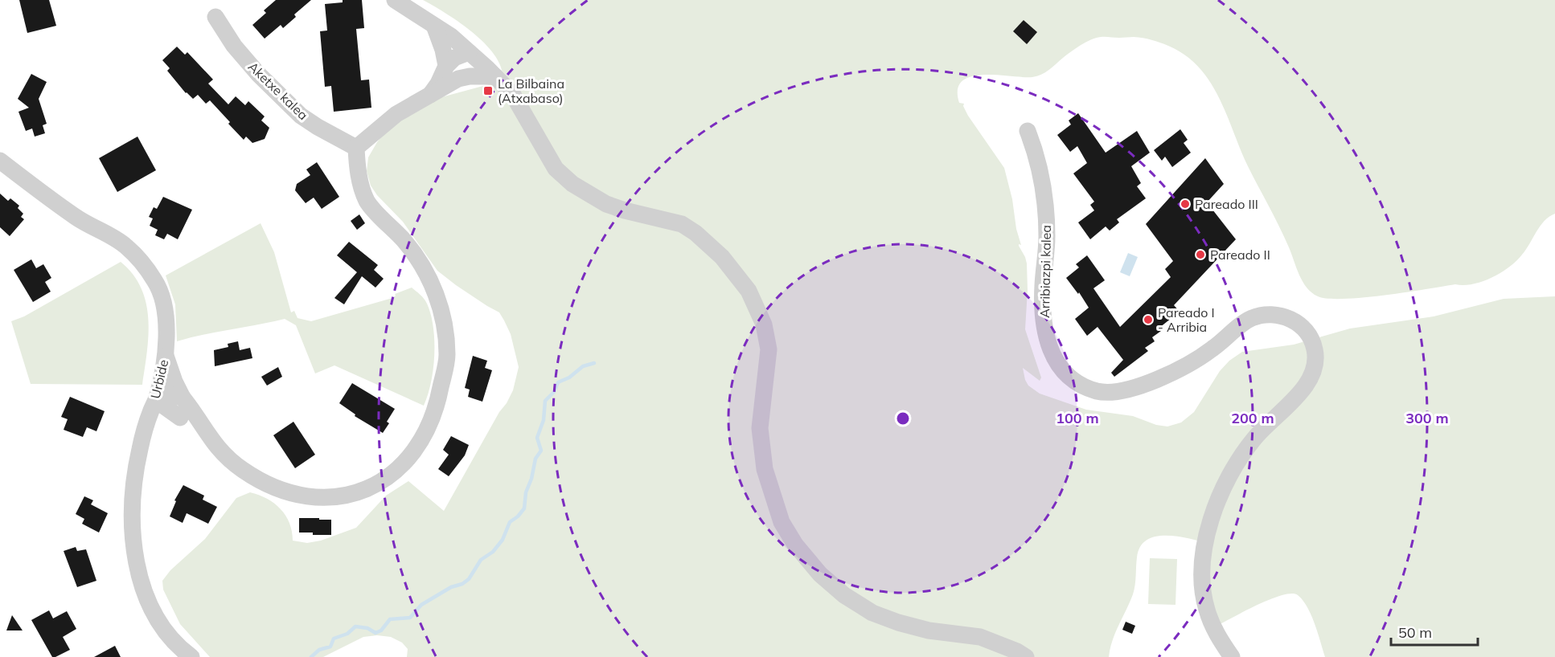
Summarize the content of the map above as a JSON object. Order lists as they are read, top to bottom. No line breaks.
{"streets":{"street":["Aketxe kalea","Arribiazpi kalea","Urbide"]},"places":{"transit":["La Bilbaina (Atxabaso)"],"other":["Pareado III","Pareado II","Pareado I - Arribia"]},"scale_bar":"50 m","rings":["100 m","200 m","300 m"]}
